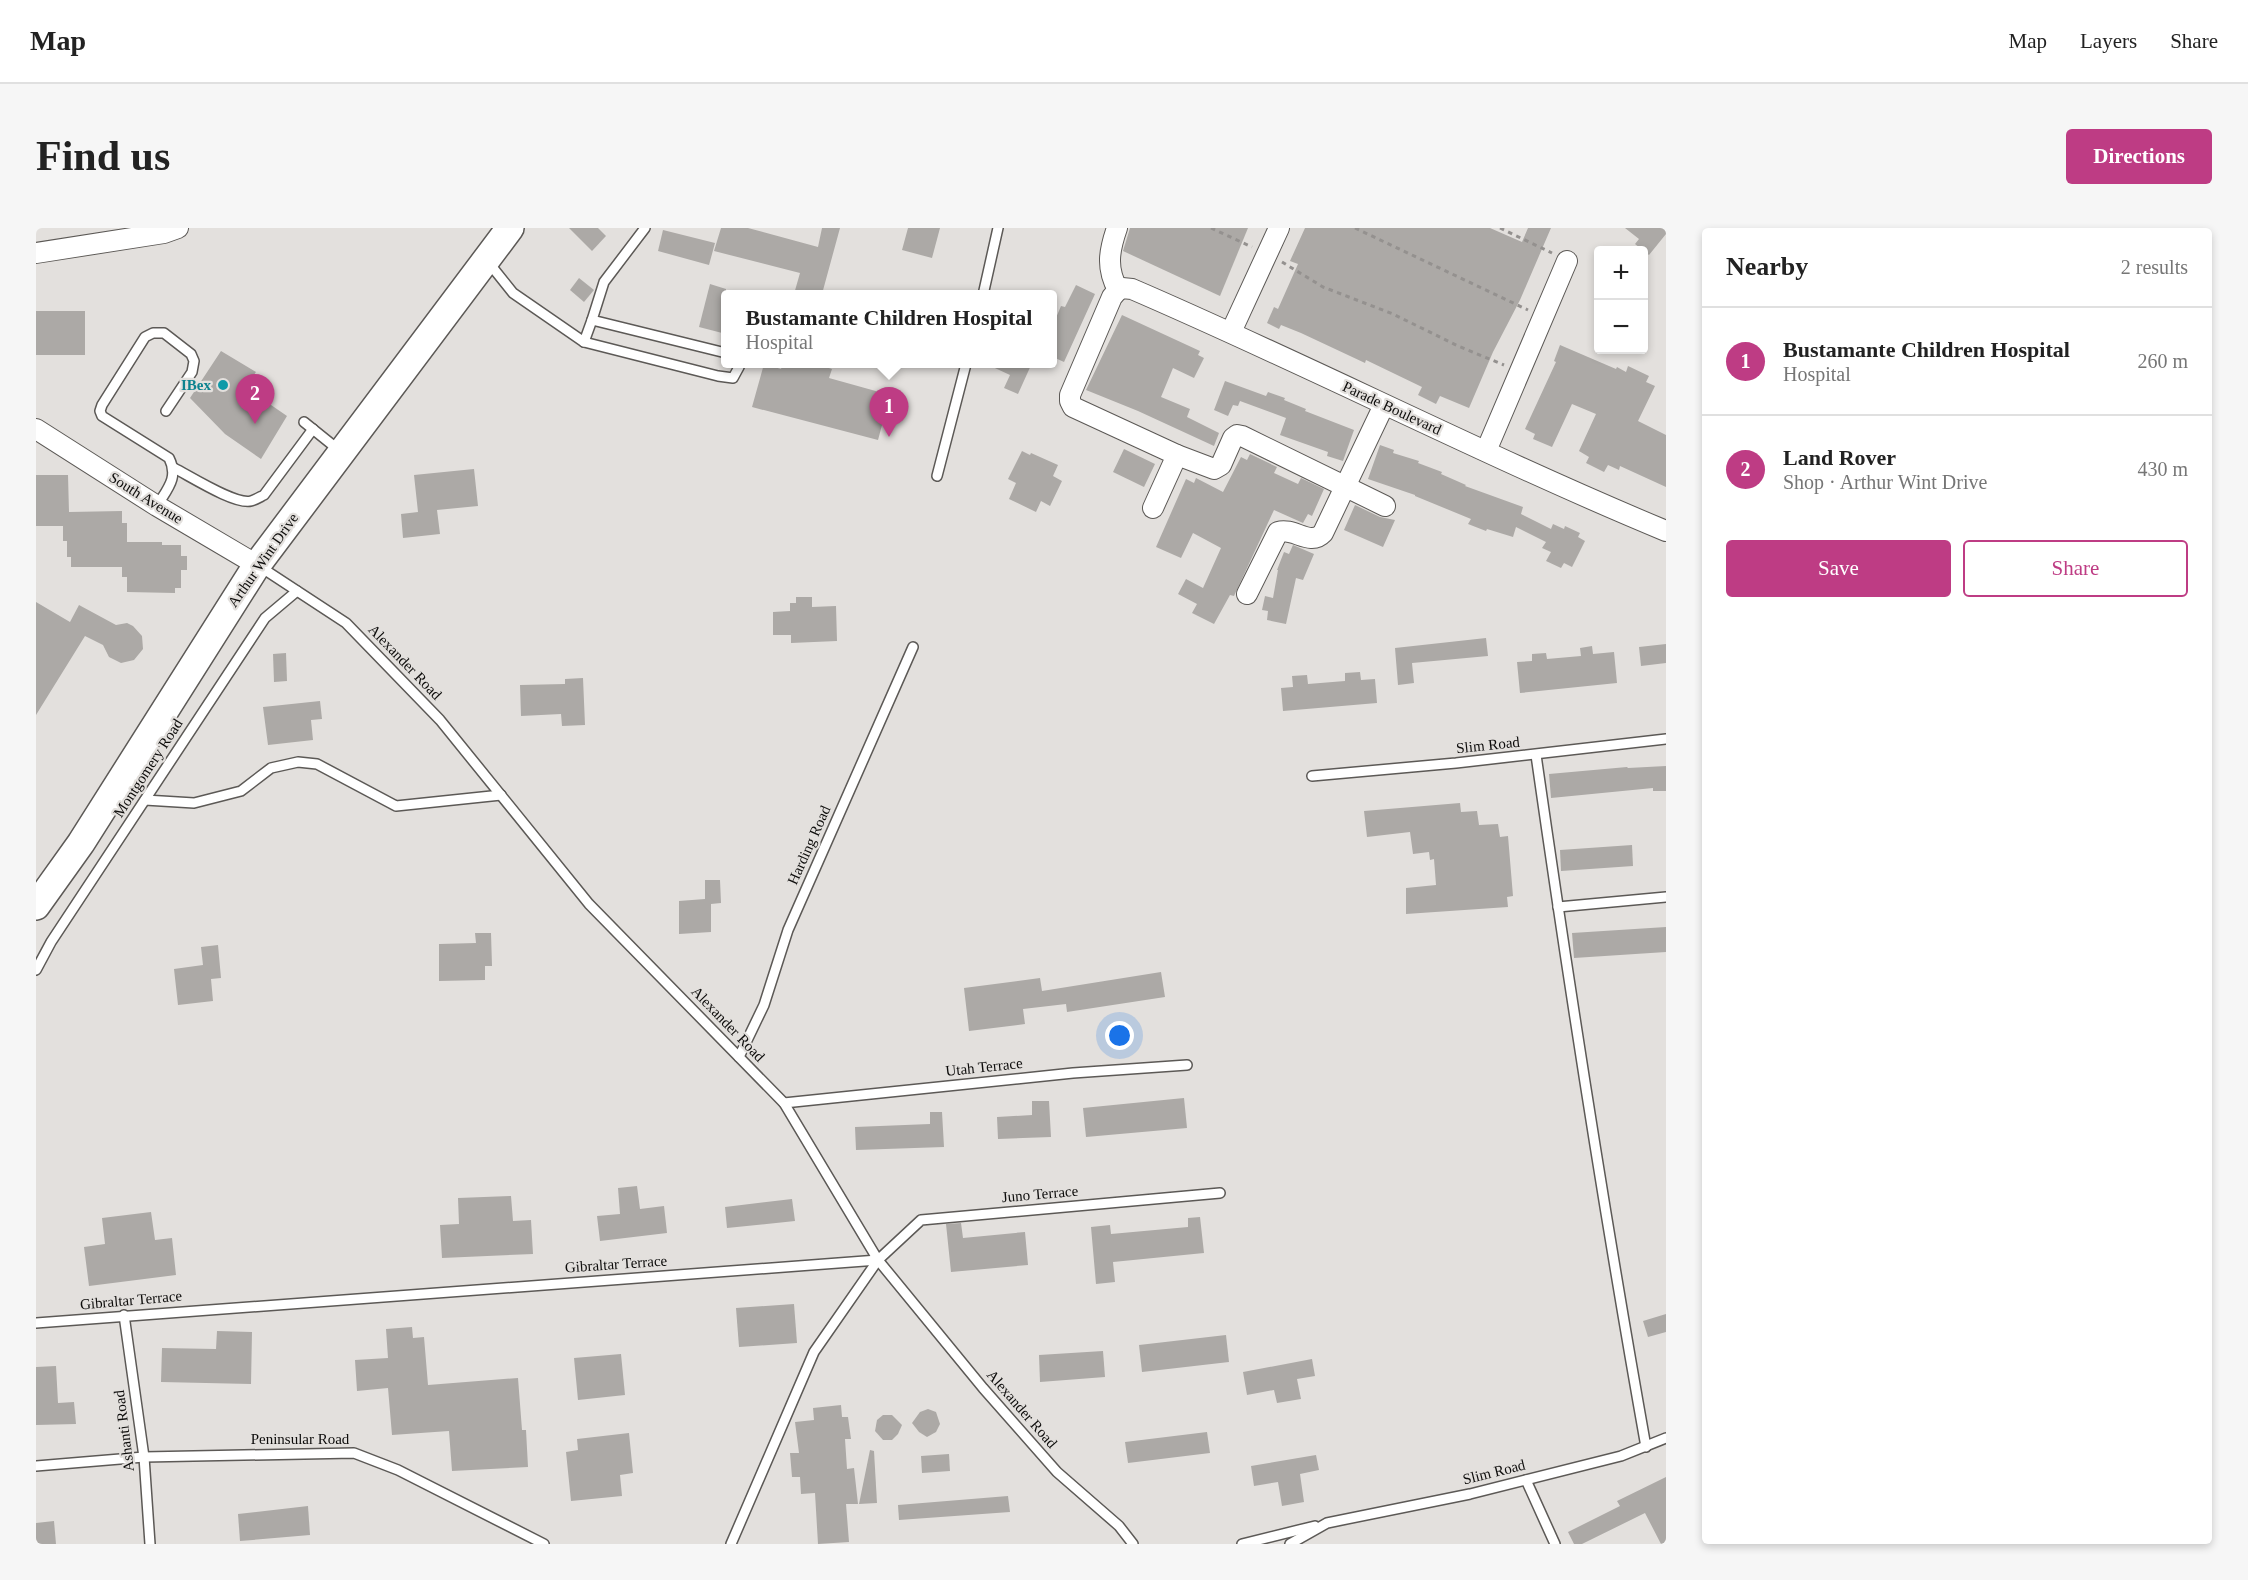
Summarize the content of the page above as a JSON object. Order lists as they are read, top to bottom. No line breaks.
{"streets":{"main road":["Arthur Wint Drive"],"street":["Parade Boulevard","South Avenue"],"lane":["Alexander Road","Slim Road","Montgomery Road","Harding Road","Utah Terrace","Juno Terrace","Gibraltar Terrace","Ashanti Road","Peninsular Road"]},"crossings":[["South Avenue","Arthur Wint Drive"],["South Avenue","Alexander Road"],["Arthur Wint Drive","Alexander Road"],["Alexander Road","Montgomery Road"],["Alexander Road","Harding Road"],["Alexander Road","Utah Terrace"],["Alexander Road","Juno Terrace"],["Alexander Road","Gibraltar Terrace"],["Juno Terrace","Gibraltar Terrace"],["Gibraltar Terrace","Ashanti Road"],["Ashanti Road","Peninsular Road"]],"places":["IBex"],"page":{"header":"Map","nav":["Map","Layers","Share"],"buttons":["Directions",["Save","Share"]],"title":"Find us","heading":["Nearby","2 results"],"map_buttons":["+","−"],"popup":["Bustamante Children Hospital","Hospital"],"list":[{"mark":"1","name":"Bustamante Children Hospital","note":"Hospital","value":"260 m"},{"mark":"2","name":"Land Rover","note":"Shop · Arthur Wint Drive","value":"430 m"}],"pins":["2","1"]}}
